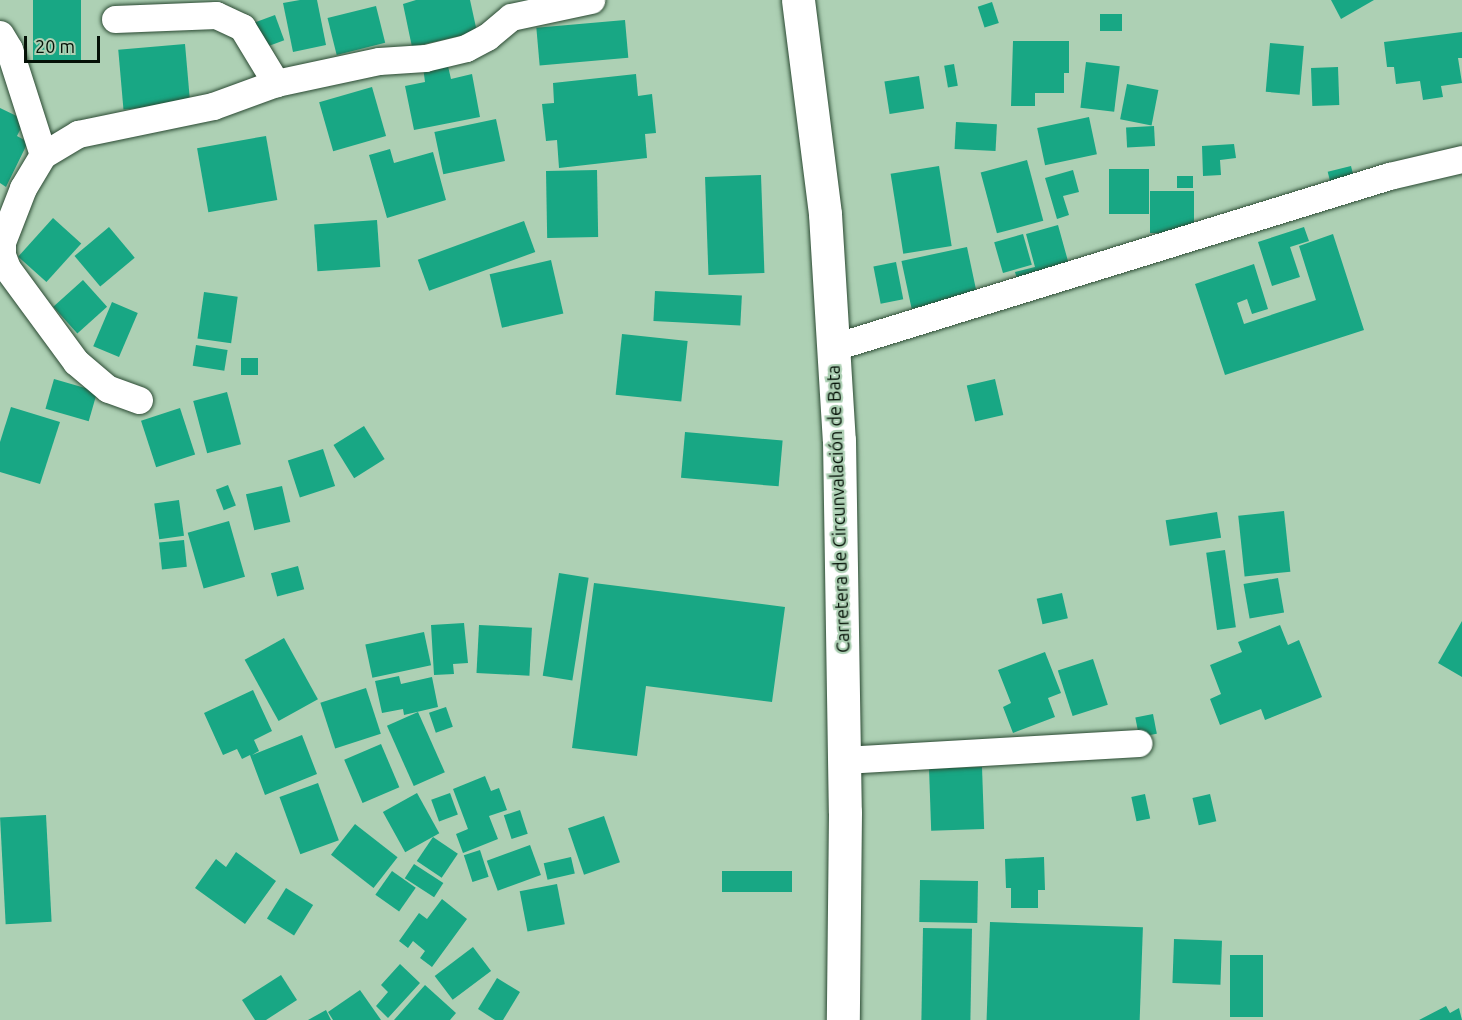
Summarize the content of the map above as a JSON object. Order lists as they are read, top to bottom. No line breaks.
{"streets":{"main road":["Carretera de Circunvalación de Bata"]},"scale_bar":"20 m"}
